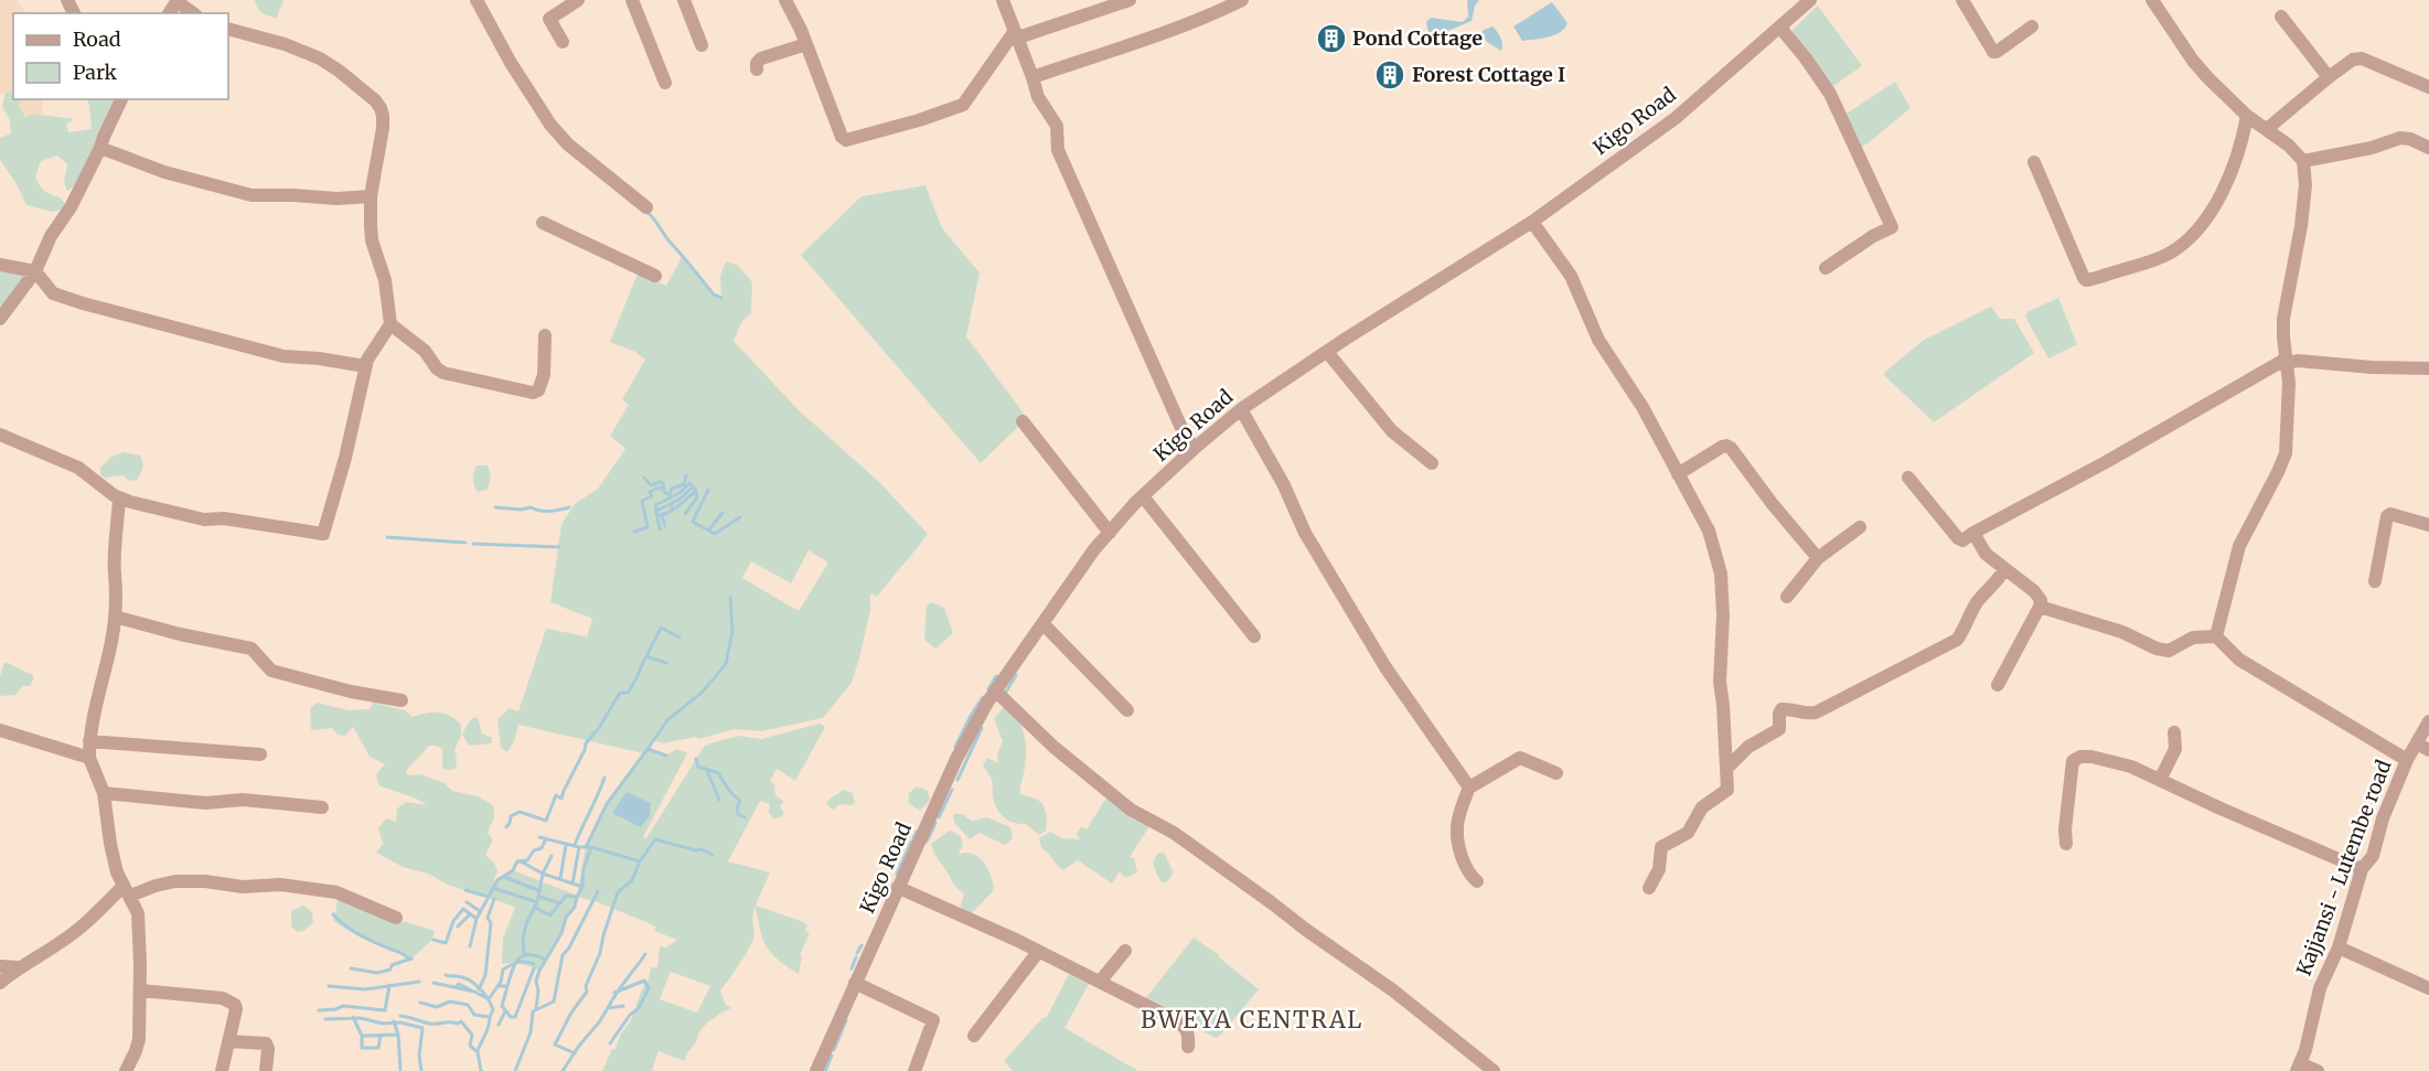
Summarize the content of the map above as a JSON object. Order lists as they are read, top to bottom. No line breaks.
{"streets":{"street":["Kigo Road","Kajjansi - Lutembe road"]},"districts":["BWEYA CENTRAL"],"places":{"building":["Pond Cottage","Forest Cottage I"]},"legend":["Road","Park"]}
